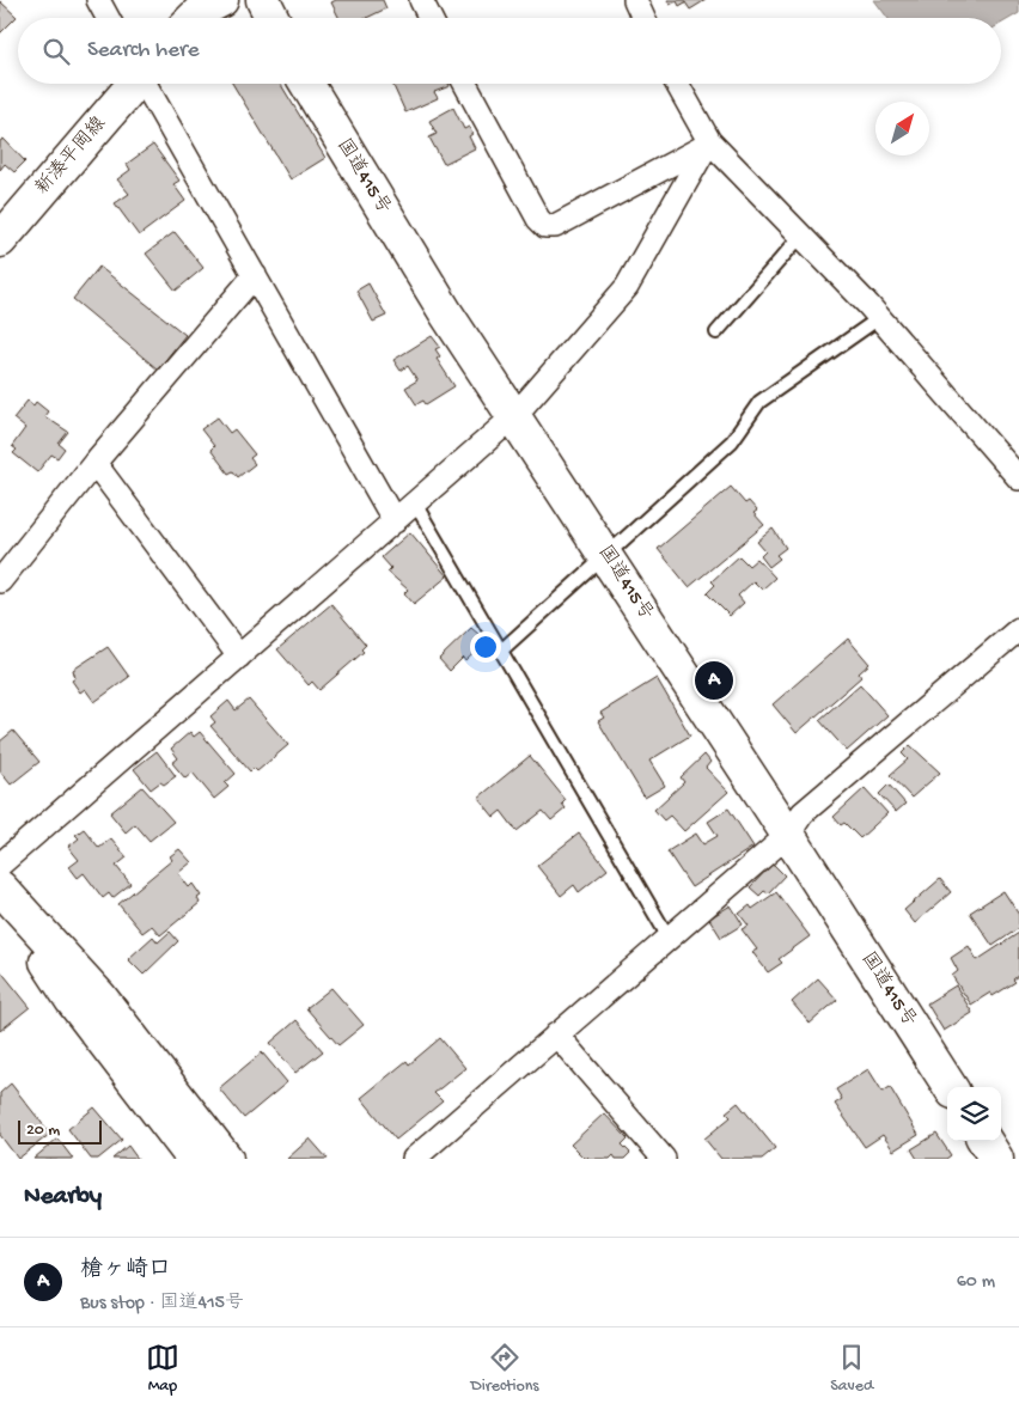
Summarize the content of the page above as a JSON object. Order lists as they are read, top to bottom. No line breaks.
{"streets":{"main road":["新湊平岡線","国道415号"]},"scale_bar":"20 m","north":"top right","page":{"search":"Search here","pins":"A","scale":"20 m","heading":"Nearby","list":[{"mark":"A","name":"槍ヶ崎口","note":"Bus stop · 国道415号","value":"60 m"}],"nav":["Map","Directions","Saved"]}}
